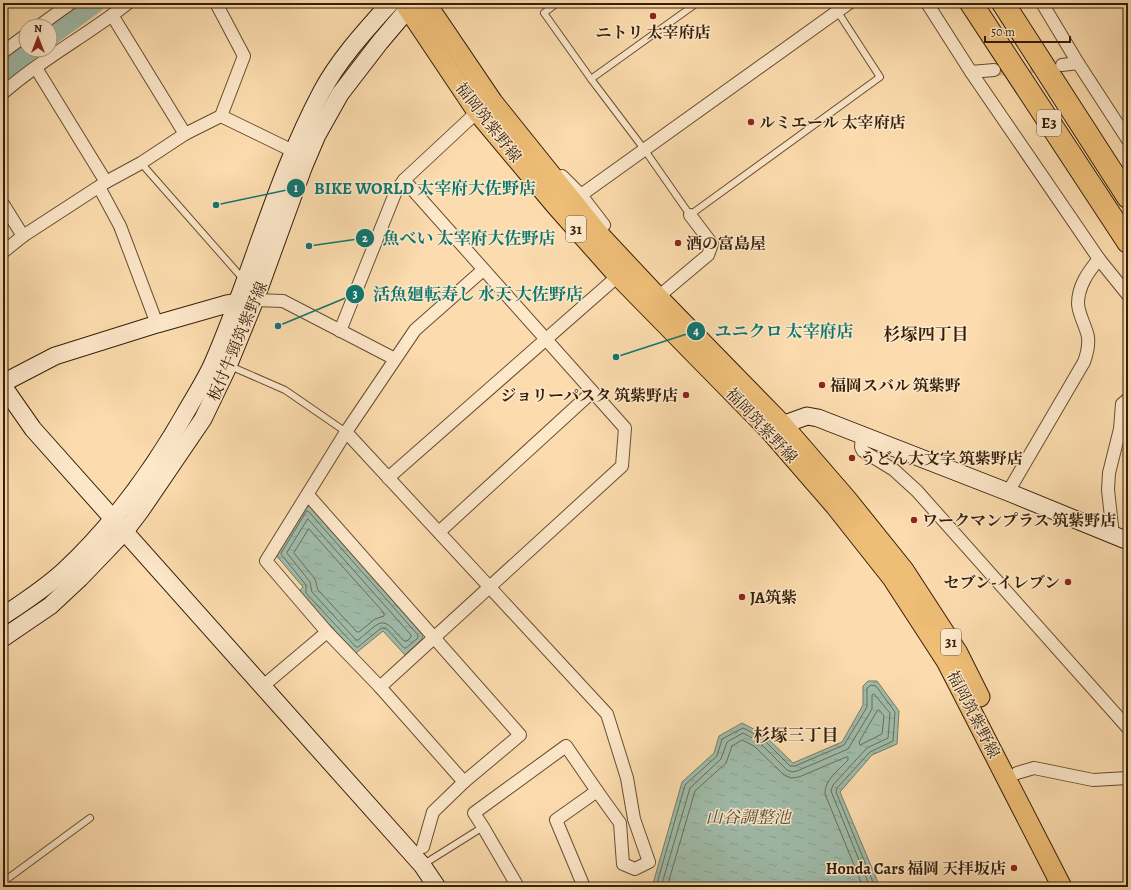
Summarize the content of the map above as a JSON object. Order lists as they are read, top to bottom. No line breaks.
{"streets":{"highway":["E3"],"main road":["福岡筑紫野線","31","板付牛頸筑紫野線"]},"crossings":[["福岡筑紫野線","板付牛頸筑紫野線"]],"districts":["杉塚四丁目","杉塚三丁目"],"water":["山谷調整池"],"places":["ニトリ 太宰府店","ルミエール 太宰府店","BIKE WORLD 太宰府大佐野店","酒の富島屋","魚べい 太宰府大佐野店","活魚廻転寿し 水天 大佐野店","ユニクロ 太宰府店","福岡スバル 筑紫野","ジョリーパスタ 筑紫野店","うどん大文字 筑紫野店","ワークマンプラス 筑紫野店","セブン-イレブン","JA筑紫","Honda Cars 福岡 天拝坂店"],"scale_bar":"50 m","north":"top"}
